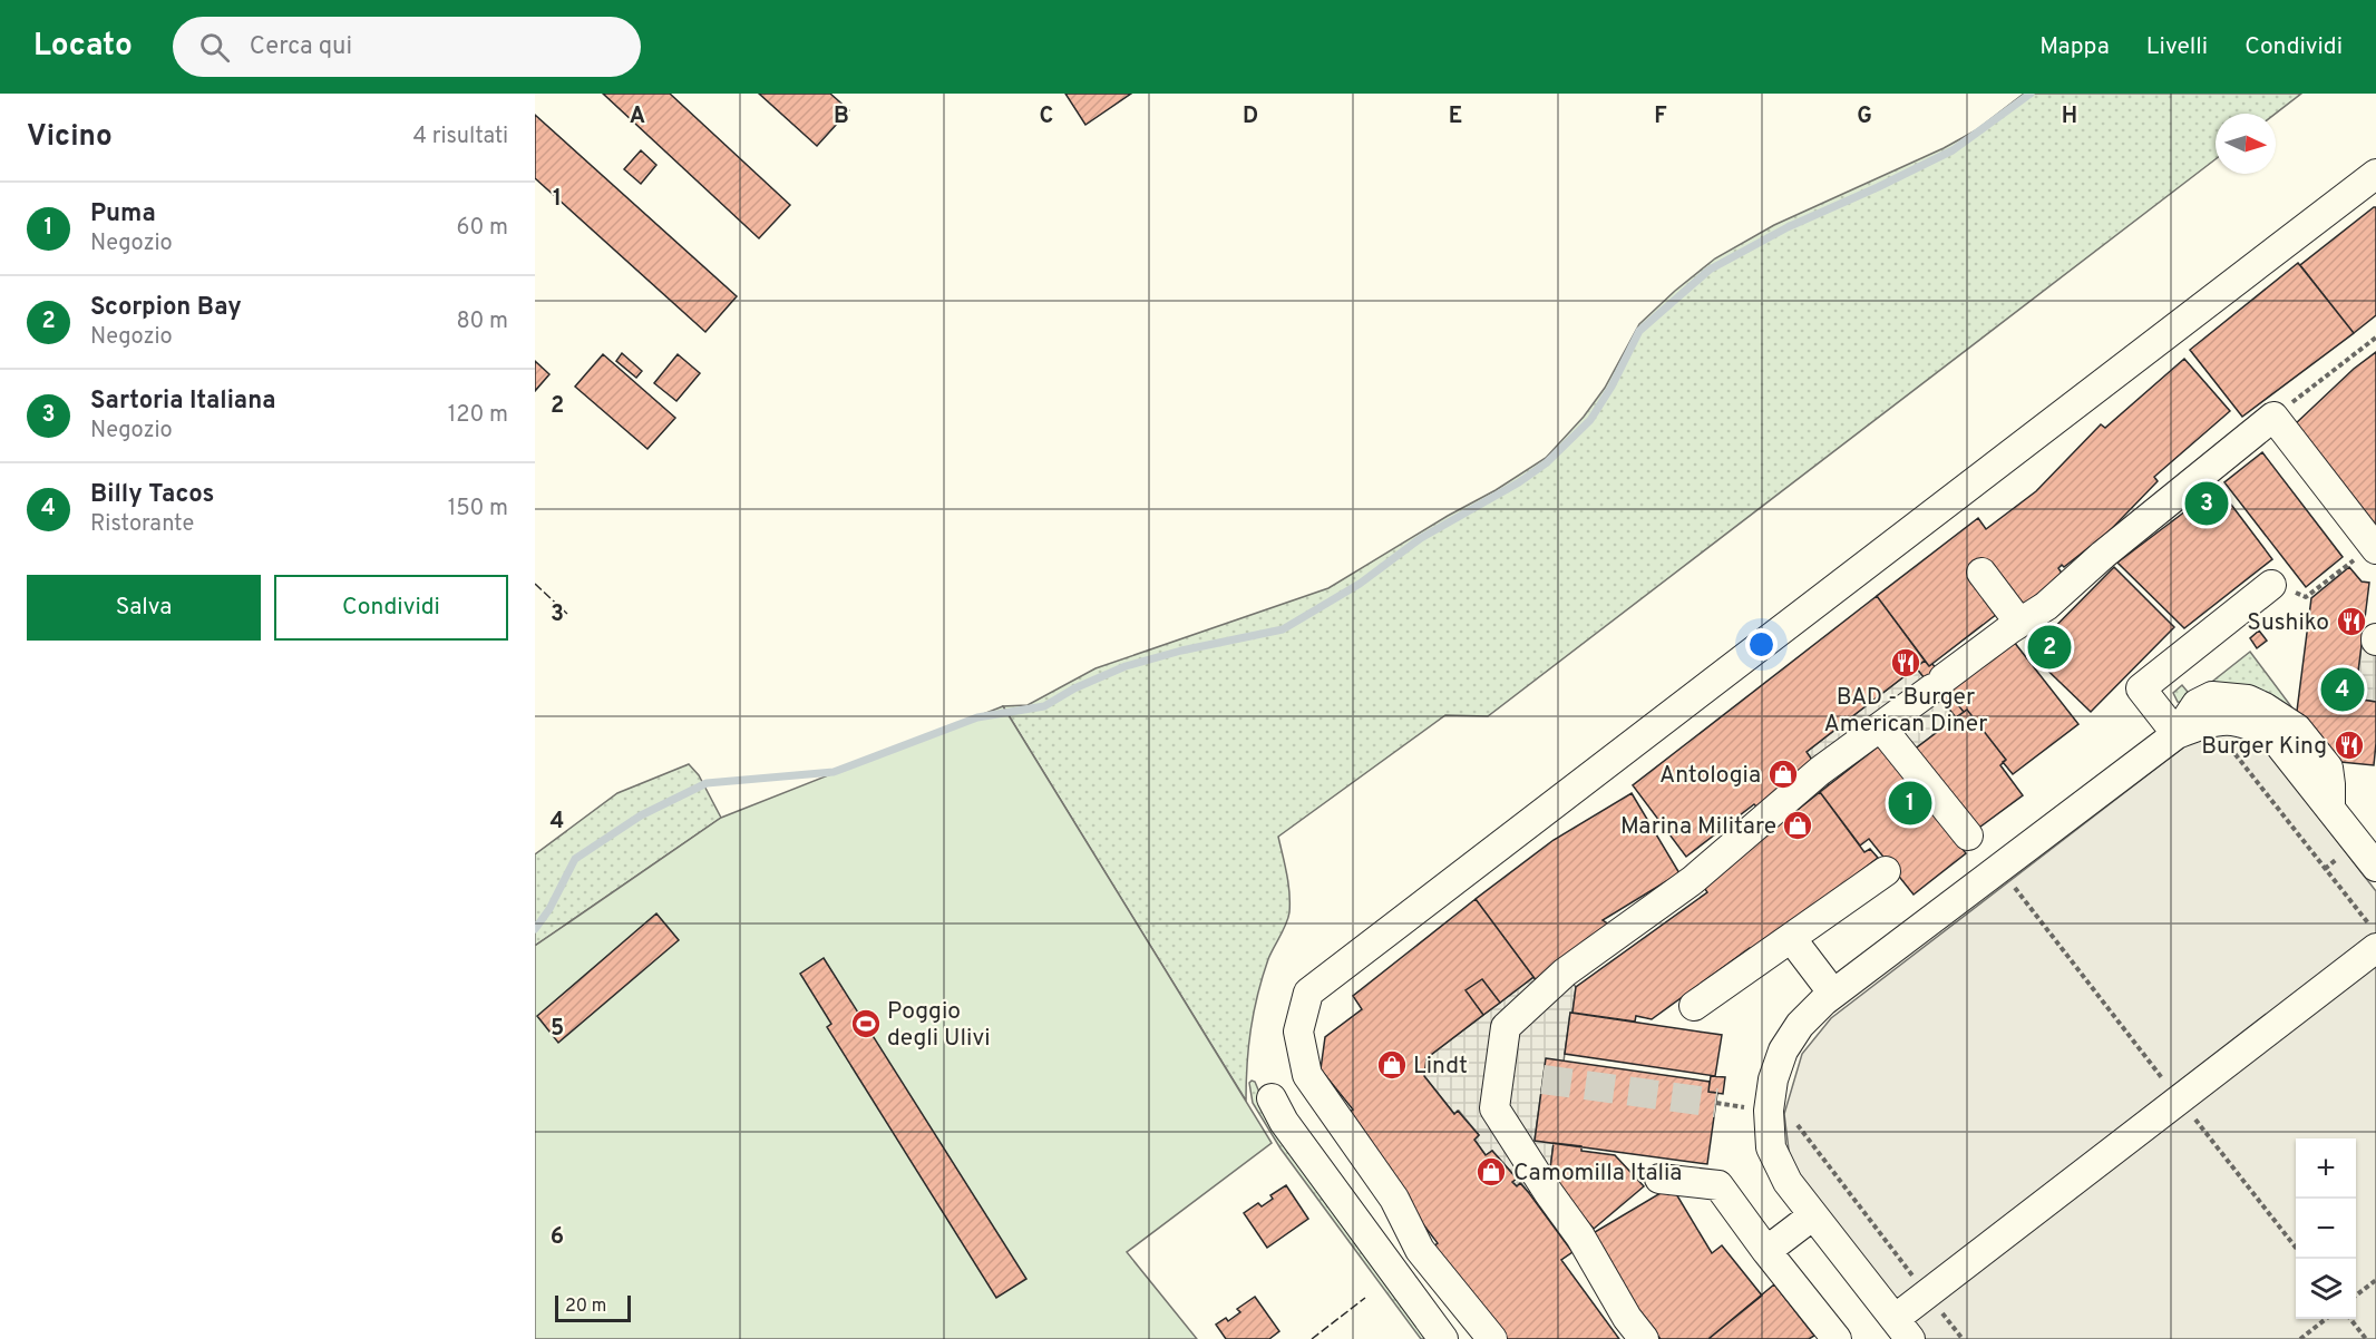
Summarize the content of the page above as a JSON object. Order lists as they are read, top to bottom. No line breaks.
{"places":{"restaurant":["Sushiko","BAD - Burger American Diner","Burger King"],"shop":["Antologia","Marina Militare","Lindt","Camomilla Italia"],"sports":["Poggio degli Ulivi"]},"scale_bar":"20 m","north":"right","page":{"header":"Locato","search":"Cerca qui","nav":["Mappa","Livelli","Condividi"],"heading":["Vicino","4 risultati"],"list":[{"mark":"1","name":"Puma","note":"Negozio","value":"60 m"},{"mark":"2","name":"Scorpion Bay","note":"Negozio","value":"80 m"},{"mark":"3","name":"Sartoria Italiana","note":"Negozio","value":"120 m"},{"mark":"4","name":"Billy Tacos","note":"Ristorante","value":"150 m"}],"pins":["3","2","4","1"],"buttons":["Salva","Condividi"],"map_buttons":["+","−"],"scale":"20 m"},"grid":{"columns":["A","B","C","D","E","F","G","H"],"rows":["1","2","3","4","5","6"]}}
